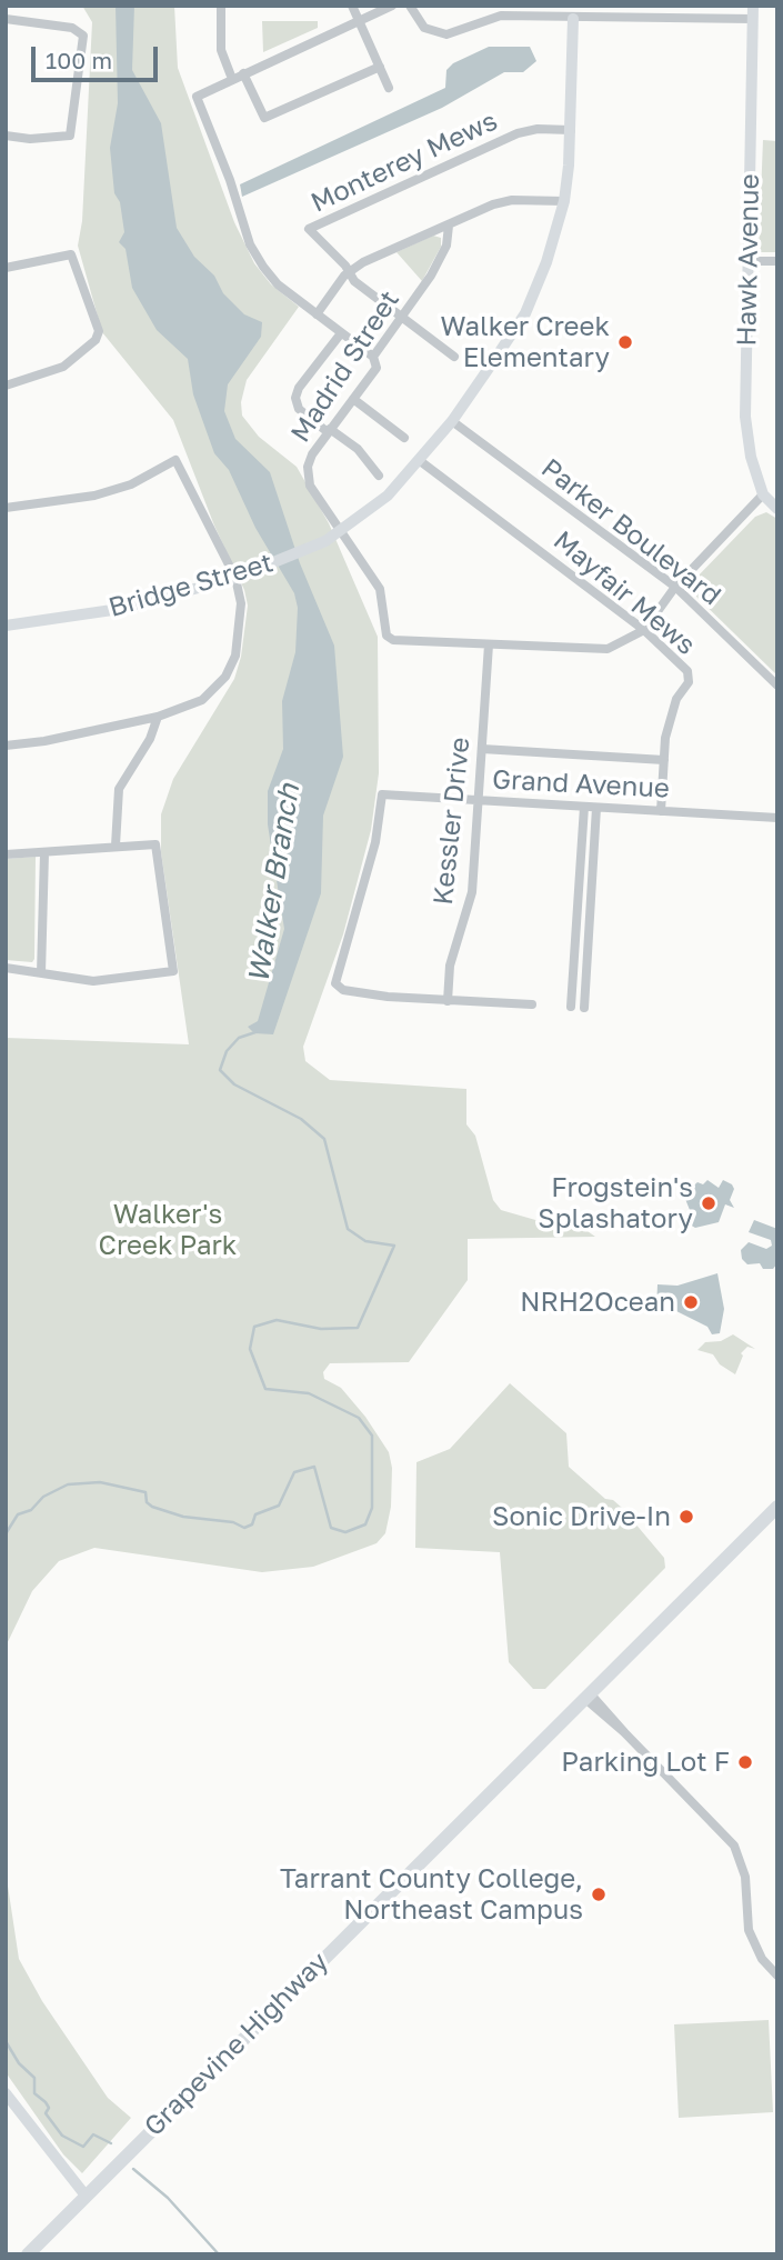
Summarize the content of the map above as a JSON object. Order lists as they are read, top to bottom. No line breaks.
{"streets":{"main road":["Grapevine Highway"],"street":["Monterey Mews","Hawk Avenue","Madrid Street","Parker Boulevard","Bridge Street","Mayfair Mews","Grand Avenue","Kessler Drive"]},"crossings":[["Monterey Mews","Madrid Street"],["Monterey Mews","Bridge Street"],["Madrid Street","Bridge Street"],["Madrid Street","Mayfair Mews"],["Madrid Street","Kessler Drive"],["Parker Boulevard","Bridge Street"],["Bridge Street","Mayfair Mews"],["Mayfair Mews","Grand Avenue"],["Grand Avenue","Kessler Drive"]],"water":["Walker Branch"],"parks":["Walker's Creek Park"],"places":["Walker Creek Elementary","Frogstein's Splashatory","NRH2Ocean","Sonic Drive-In","Parking Lot F","Tarrant County College, Northeast Campus"],"scale_bar":"100 m"}
